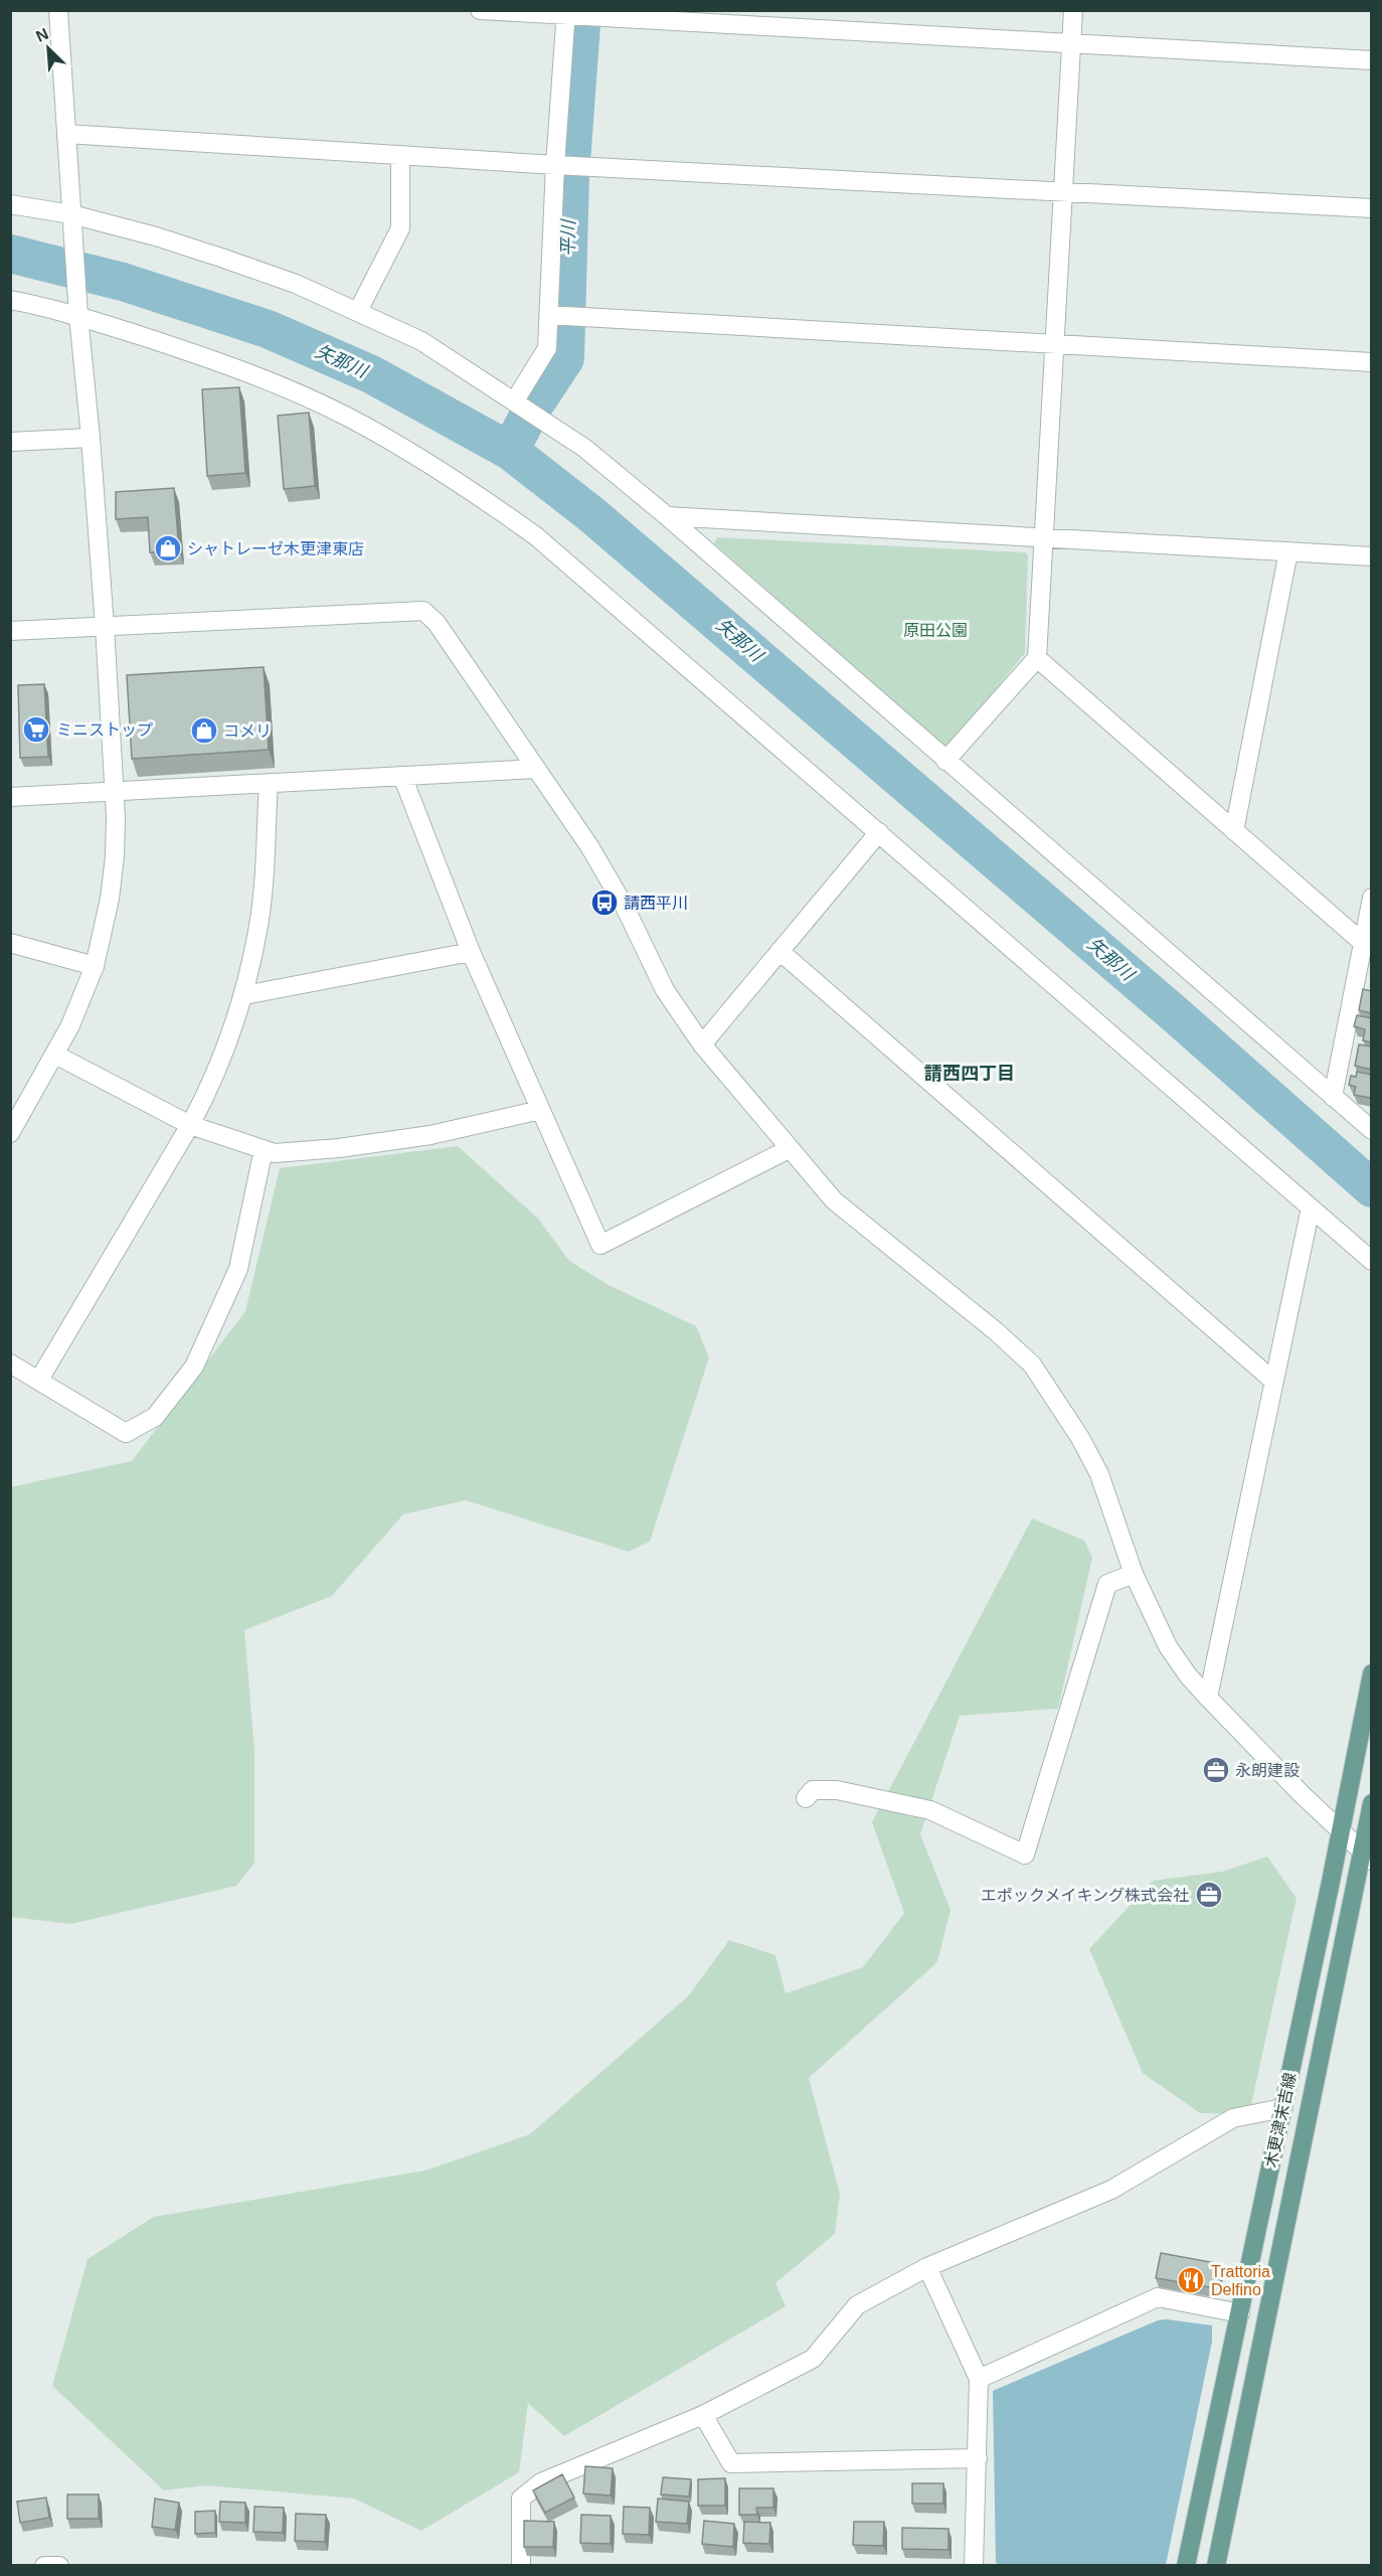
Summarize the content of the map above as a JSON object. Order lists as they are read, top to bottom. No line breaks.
{"streets":{"main road":["木更津末吉線"]},"districts":["請西四丁目"],"water":["平川","矢那川"],"parks":["原田公園"],"places":{"shop":["シャトレーゼ木更津東店","コメリ"],"supermarket":["ミニストップ"],"bus stop":["請西平川"],"office":["永朗建設","エポックメイキング株式会社"],"restaurant":["Trattoria Delfino"]},"north":"top left"}
